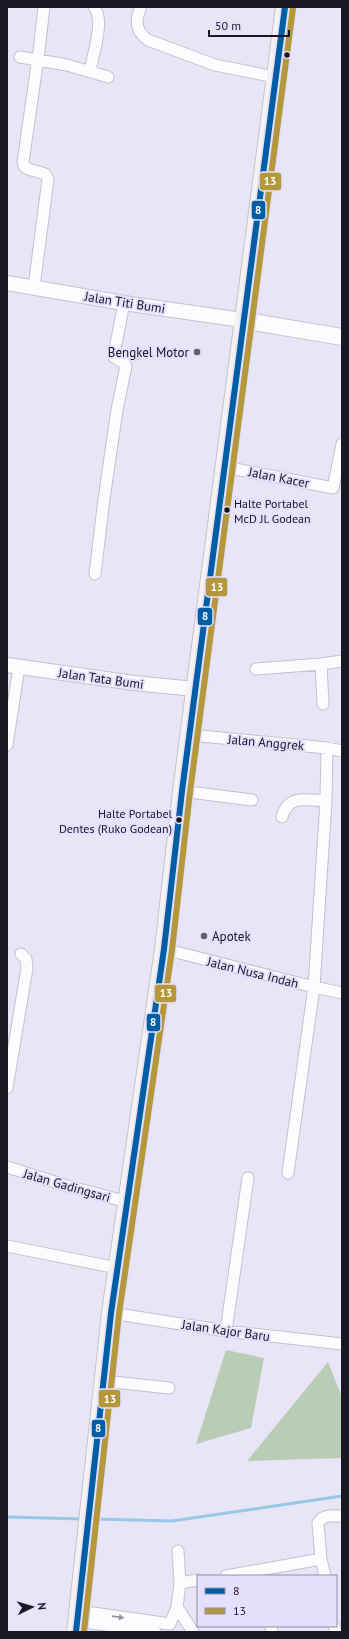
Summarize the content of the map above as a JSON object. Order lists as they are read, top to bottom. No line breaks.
{"streets":{"street":["Jalan Titi Bumi","Jalan Kacer","Jalan Tata Bumi","Jalan Anggrek","Jalan Nusa Indah","Jalan Gadingsari","Jalan Kajor Baru"]},"places":["Bengkel Motor","Halte Portabel McD Jl. Godean","Halte Portabel Dentes (Ruko Godean)","Apotek"],"lines":["transit line 8","transit line 13"],"legend":["8","13"],"scale_bar":"50 m","north":"right"}
